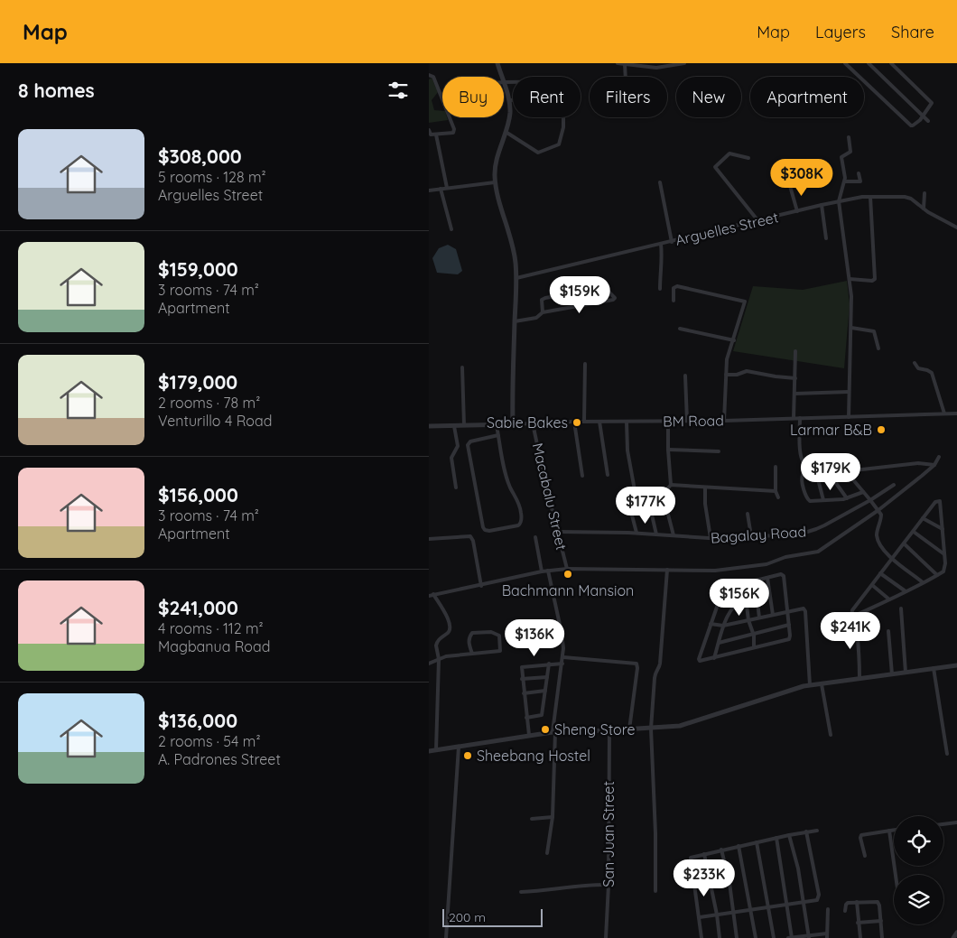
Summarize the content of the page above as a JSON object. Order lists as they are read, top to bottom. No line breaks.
{"streets":{"street":["Arguelles Street","BM Road","Macabalu Street","Bagalay Road","San Juan Street"]},"crossings":[["BM Road","Macabalu Street"],["Macabalu Street","Bagalay Road"]],"places":["Sabie Bakes","Larmar B&B","Bachmann Mansion","Sheng Store","Sheebang Hostel"],"scale_bar":"200 m","page":{"header":"Map","nav":["Map","Layers","Share"],"heading":"8 homes","chip":["Buy","Rent","Filters","New","Apartment"],"list":[{"name":"$308,000","note":"5 rooms · 128 m² · Arguelles Street"},{"name":"$159,000","note":"3 rooms · 74 m² · Apartment"},{"name":"$179,000","note":"2 rooms · 78 m² · Venturillo 4 Road"},{"name":"$156,000","note":"3 rooms · 74 m² · Apartment"},{"name":"$241,000","note":"4 rooms · 112 m² · Magbanua Road"},{"name":"$136,000","note":"2 rooms · 54 m² · A. Padrones Street"}],"price":["$308K","$159K","$179K","$177K","$156K","$241K","$136K","$233K"],"scale":"200 m"}}
